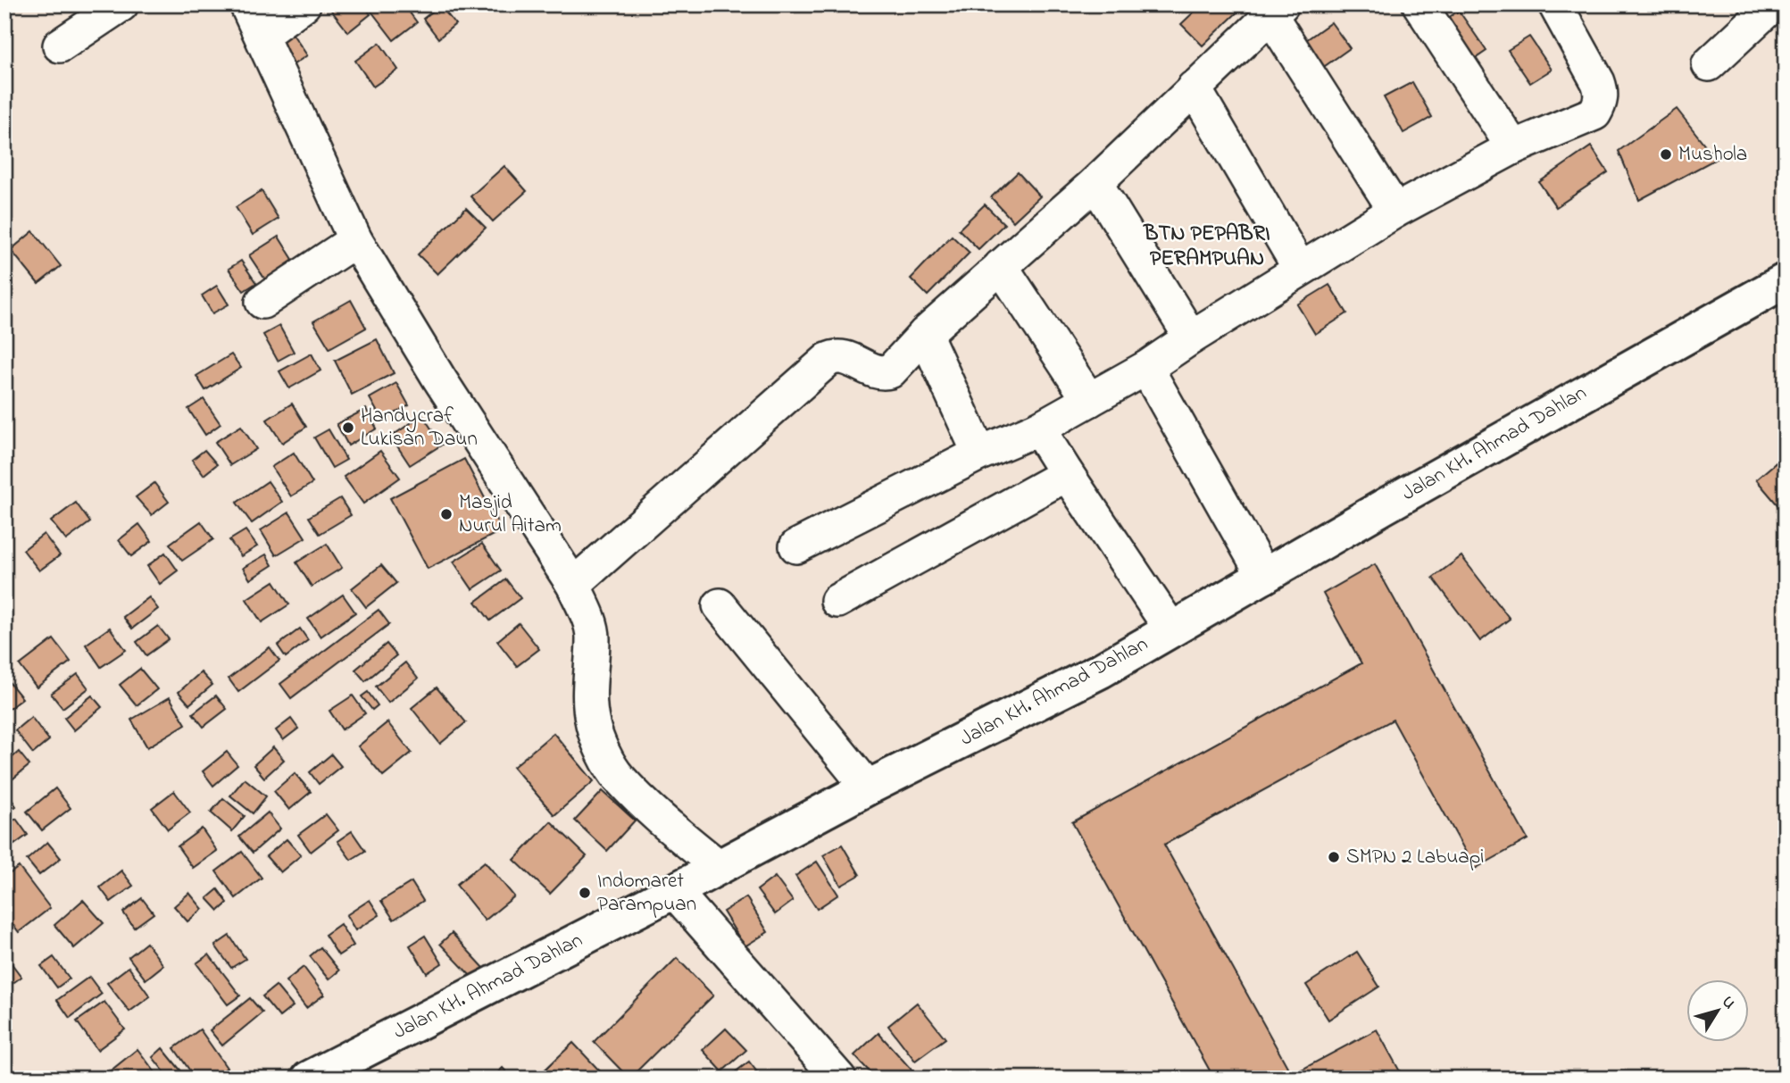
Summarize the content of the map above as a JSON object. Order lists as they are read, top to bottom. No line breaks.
{"streets":{"street":["Jalan KH. Ahmad Dahlan"]},"districts":["BTN PEPABRI PERAMPUAN"],"places":["Mushola","Handycraf Lukisan Daun","Masjid Nurul Aitam","SMPN 2 Labuapi","Indomaret Parampuan"],"north":"top right"}
